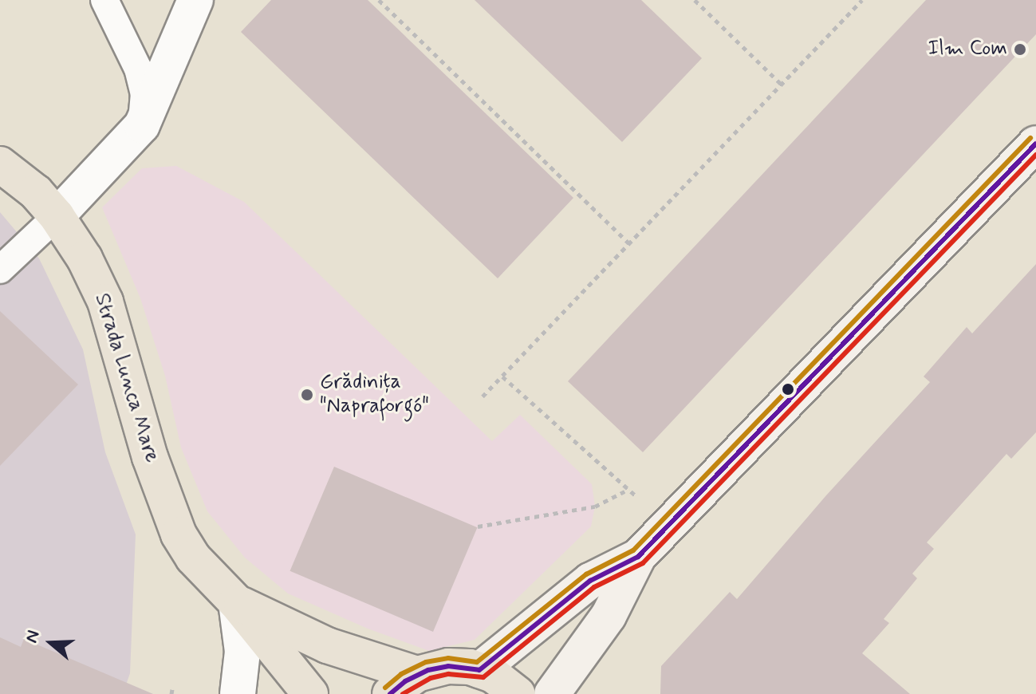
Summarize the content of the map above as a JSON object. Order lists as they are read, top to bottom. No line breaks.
{"streets":{"main road":["Strada Lunca Mare"]},"places":["Ilm Com","Grădinița \"Napraforgó\""],"north":"left"}
